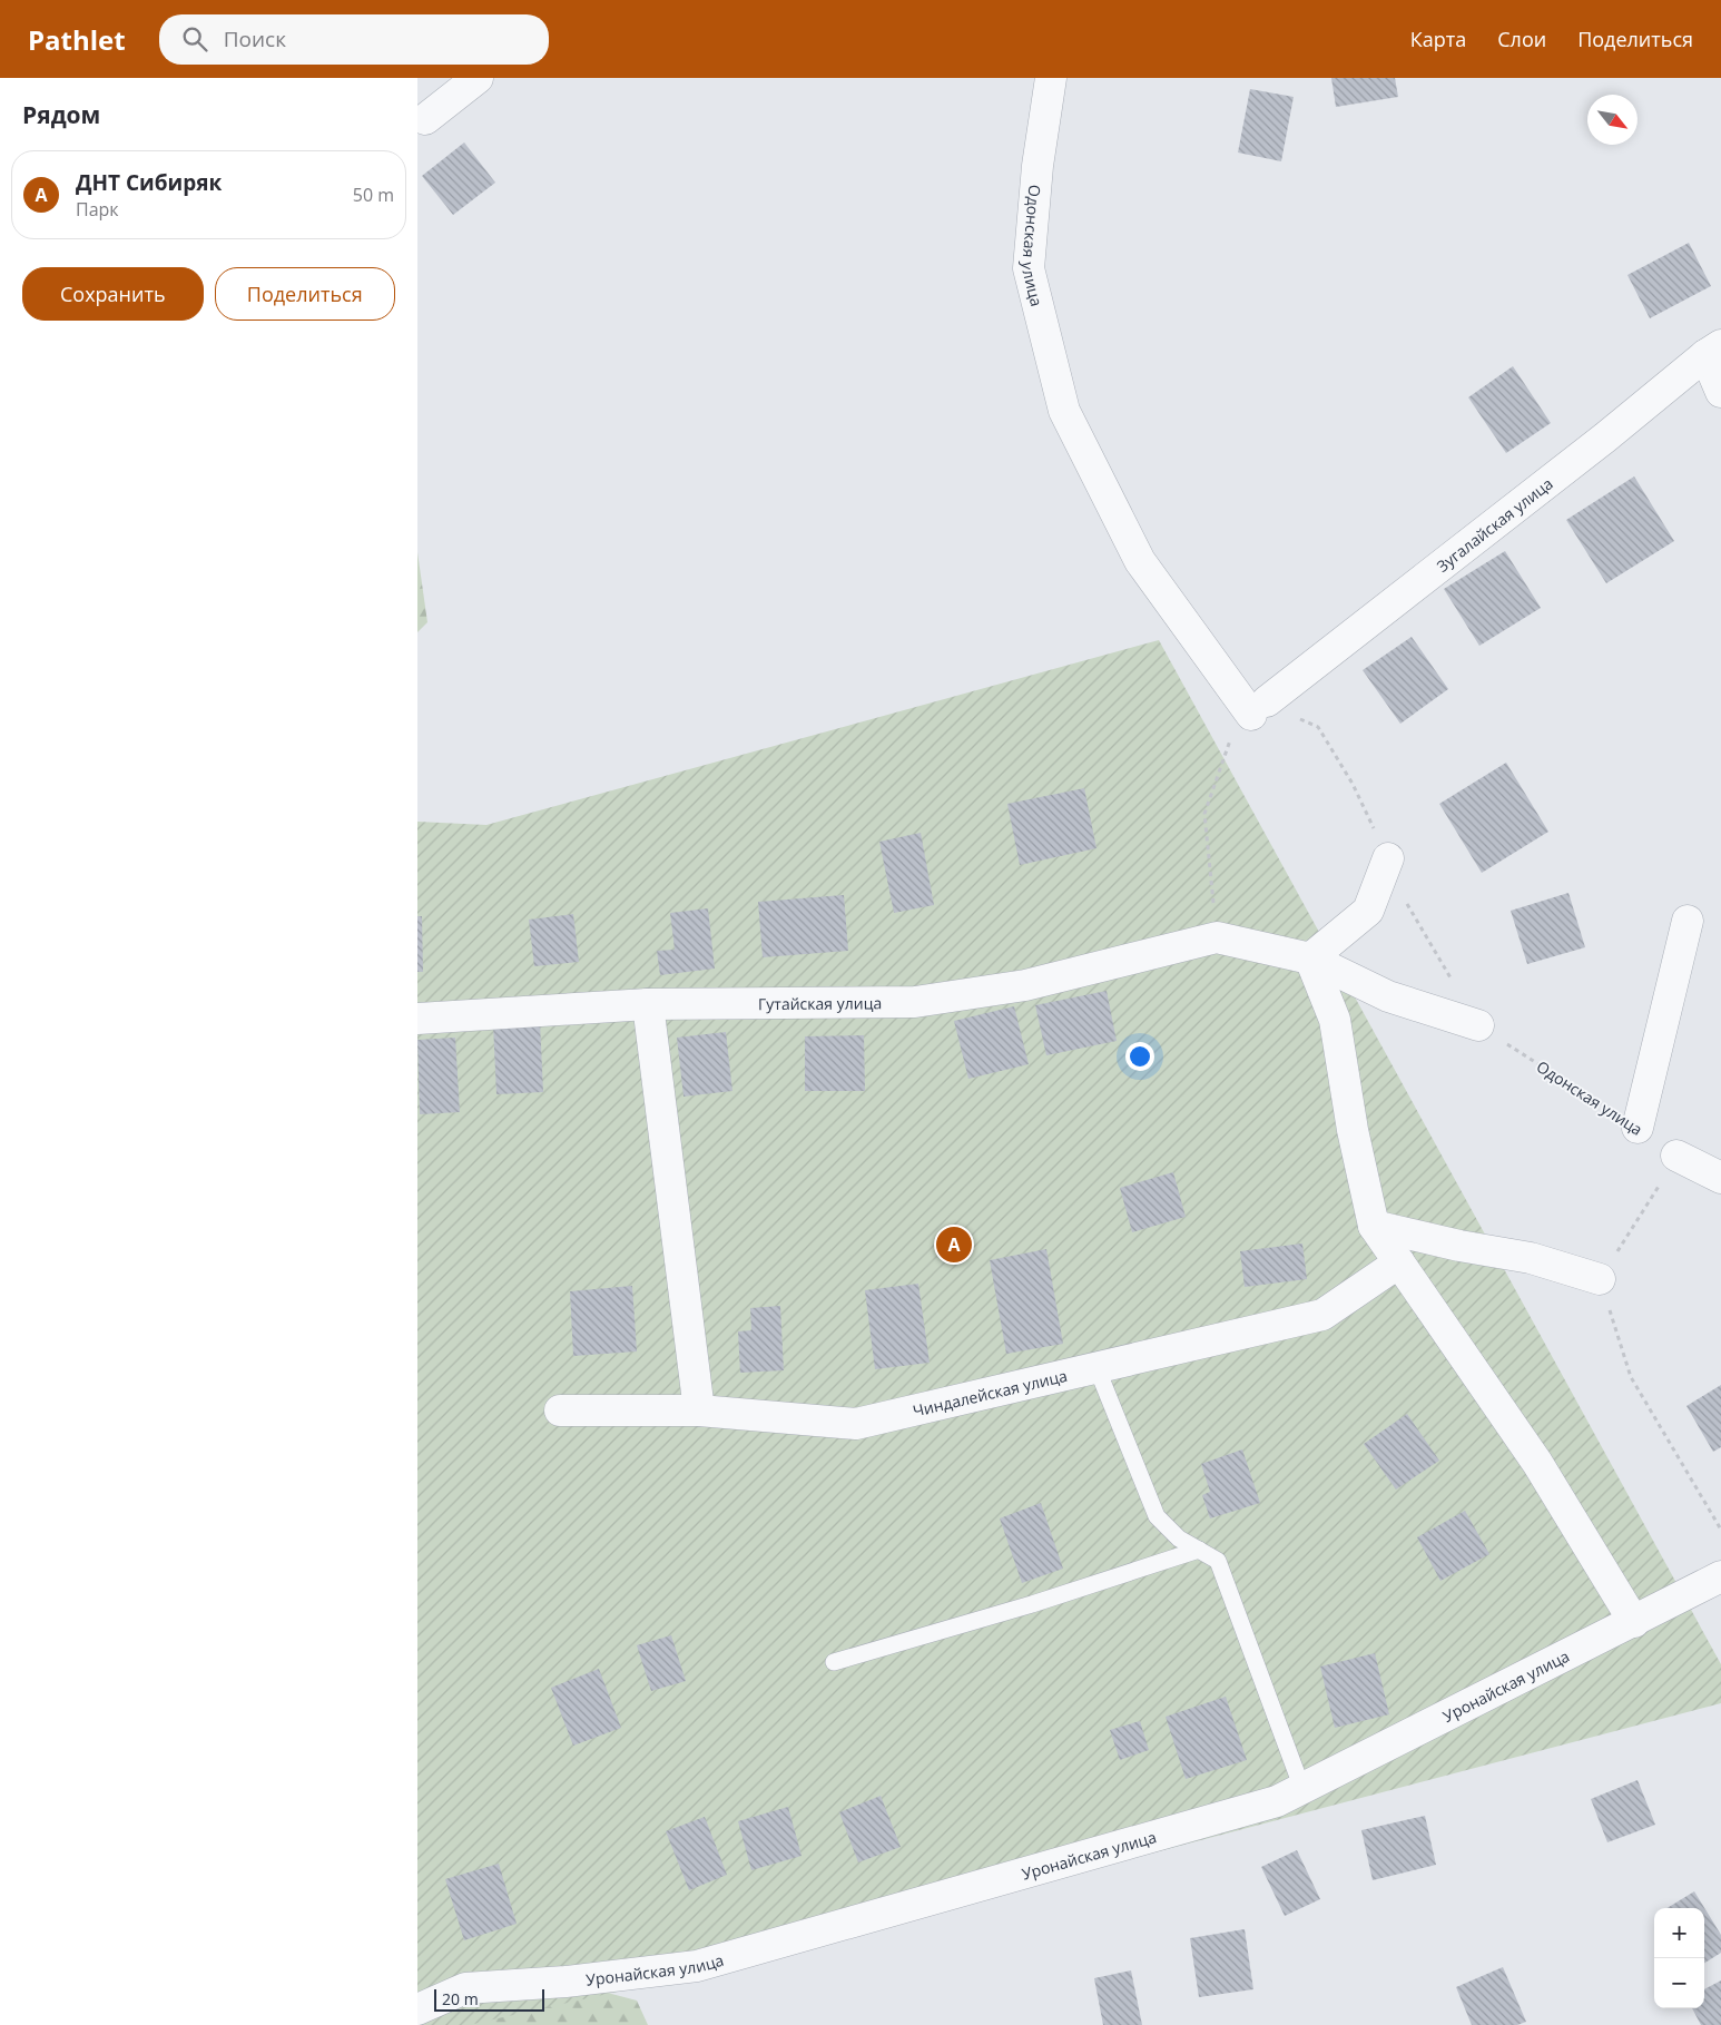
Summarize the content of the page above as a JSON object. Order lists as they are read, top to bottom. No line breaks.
{"streets":{"street":["Одонская улица","Зугалайская улица","Гутайская улица","Чиндалейская улица","Уронайская улица"]},"crossings":[["Одонская улица","Зугалайская улица"]],"scale_bar":"20 m","north":"bottom right","page":{"header":"Pathlet","search":"Поиск","nav":["Карта","Слои","Поделиться"],"heading":"Рядом","list":[{"mark":"A","name":"ДНТ Сибиряк","note":"Парк","value":"50 m"}],"buttons":["Сохранить","Поделиться"],"pins":"A","map_buttons":["+","−"],"scale":"20 m"}}
